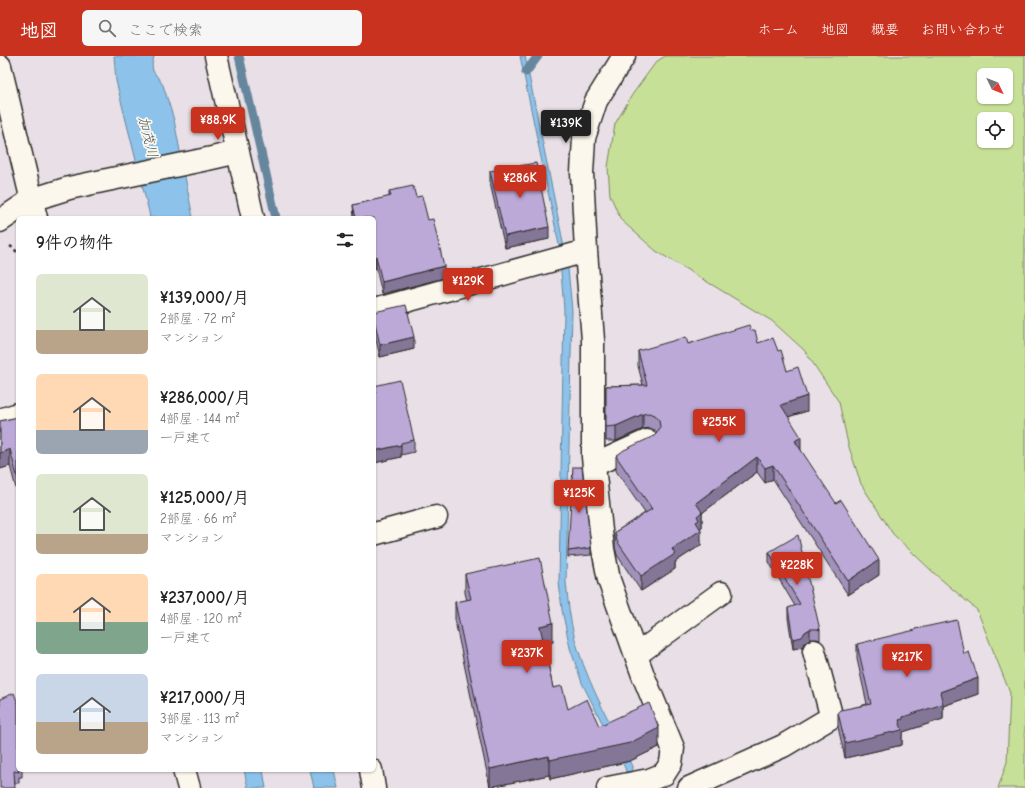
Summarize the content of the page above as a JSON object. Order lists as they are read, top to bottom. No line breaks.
{"water":["加茂川"],"north":"bottom right","page":{"header":"地図","search":"ここで検索","nav":["ホーム","地図","概要","お問い合わせ"],"price":["¥88.9K","¥139K","¥286K","¥129K","¥255K","¥125K","¥228K","¥237K","¥217K"],"heading":"9件の物件","list":[{"name":"¥139,000/月","note":"2部屋 · 72 m² · マンション"},{"name":"¥286,000/月","note":"4部屋 · 144 m² · 一戸建て"},{"name":"¥125,000/月","note":"2部屋 · 66 m² · マンション"},{"name":"¥237,000/月","note":"4部屋 · 120 m² · 一戸建て"},{"name":"¥217,000/月","note":"3部屋 · 113 m² · マンション"}]}}
